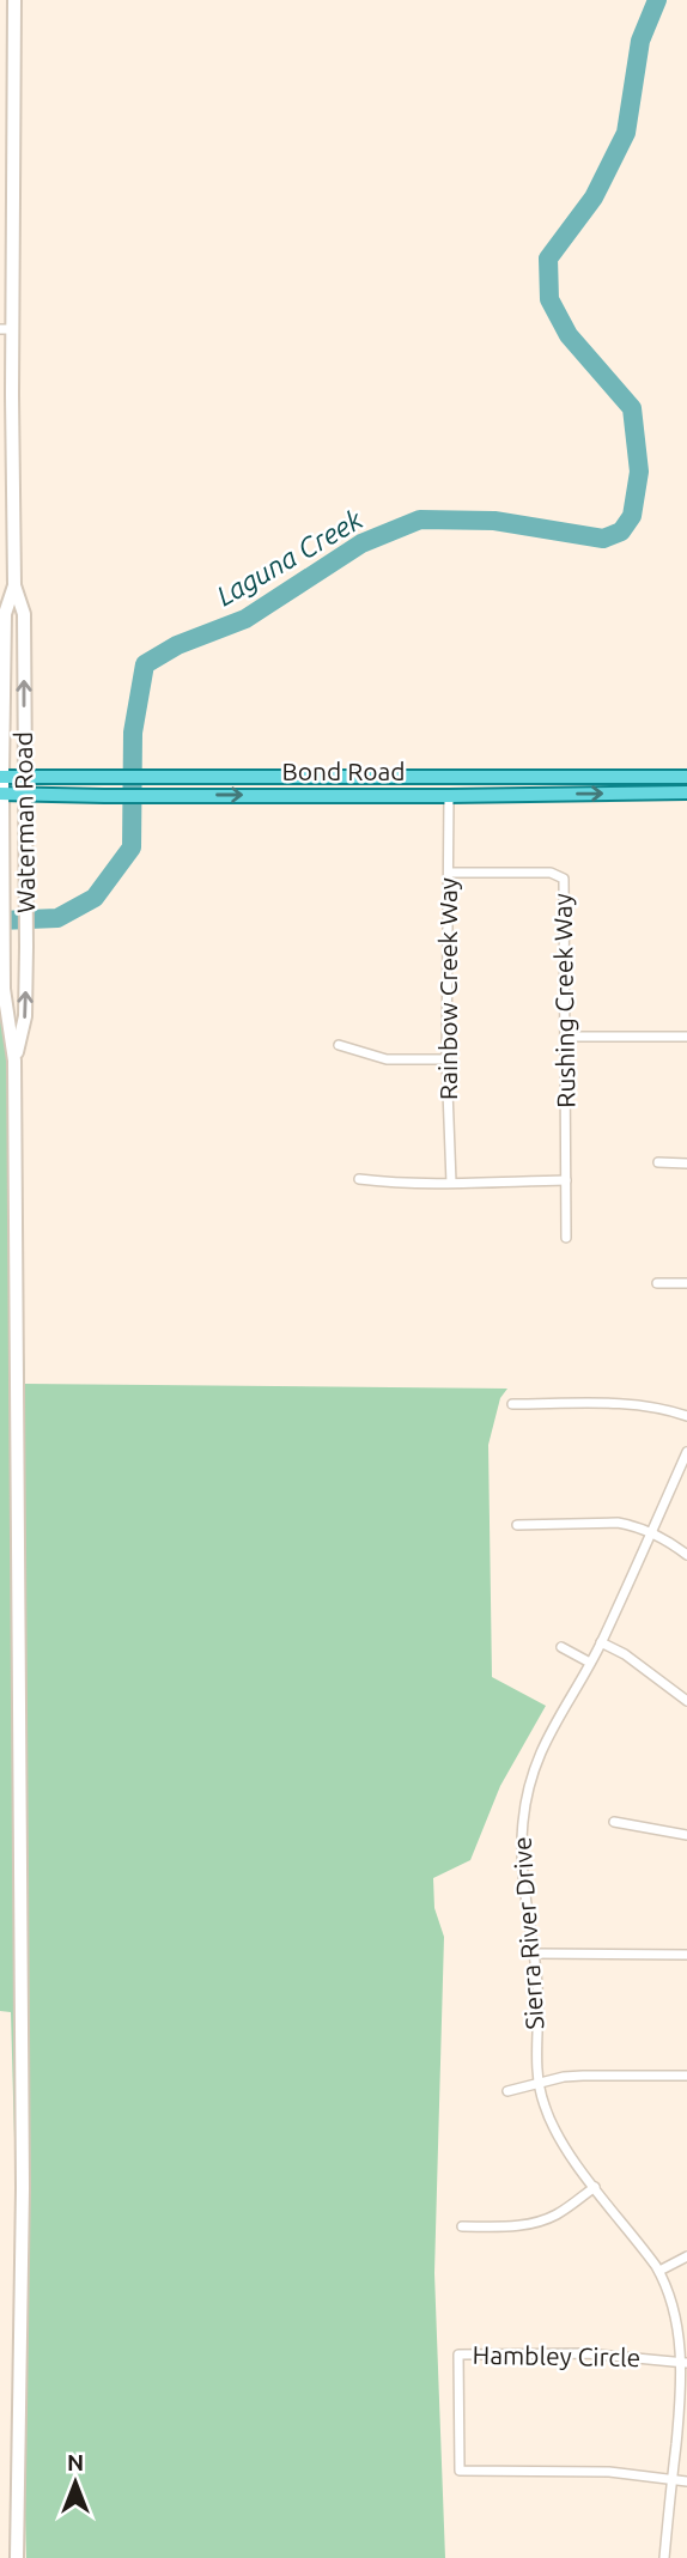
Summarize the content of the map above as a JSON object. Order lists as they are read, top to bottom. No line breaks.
{"streets":{"main road":["Bond Road","Waterman Road"],"street":["Rainbow Creek Way","Rushing Creek Way","Sierra River Drive","Hambley Circle"]},"crossings":[["Bond Road","Waterman Road"],["Bond Road","Rainbow Creek Way"],["Rainbow Creek Way","Rushing Creek Way"],["Sierra River Drive","Hambley Circle"]],"water":["Laguna Creek"],"north":"top"}
